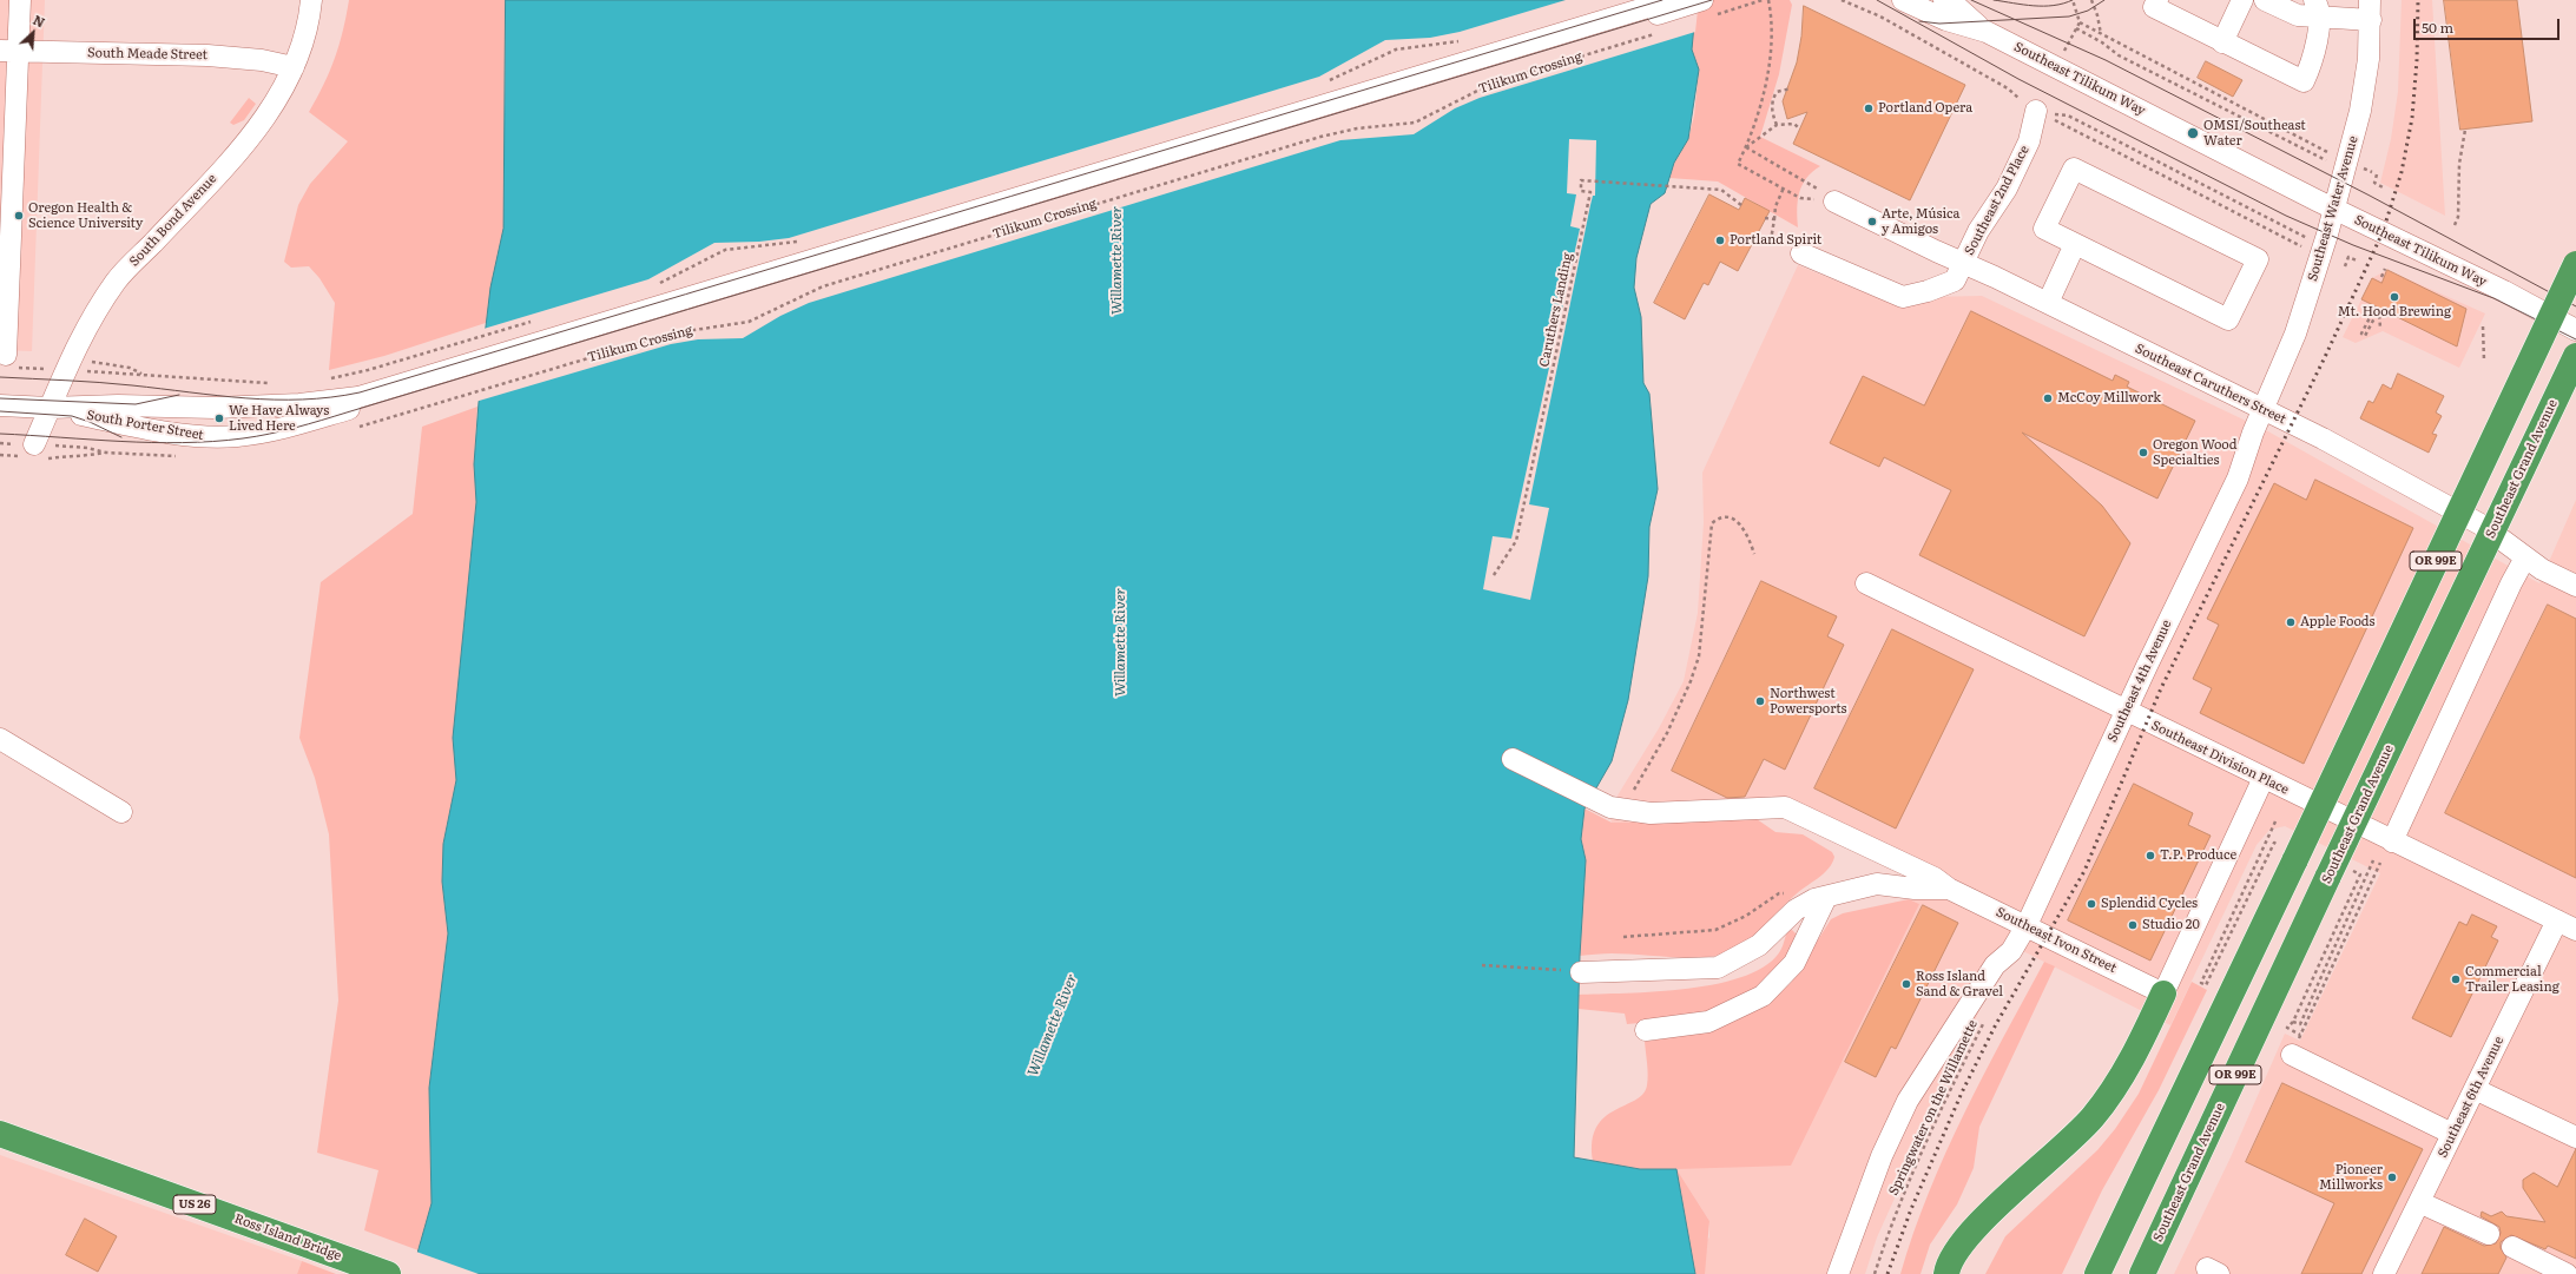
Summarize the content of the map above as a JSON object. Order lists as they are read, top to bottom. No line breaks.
{"streets":{"highway":["Southeast Grand Avenue","OR 99E","US 26","Ross Island Bridge"],"street":["South Meade Street","Tilikum Crossing","Southeast Tilikum Way","Southeast 2nd Place","Southeast Water Avenue","South Bond Avenue","Southeast Caruthers Street","South Porter Street","Southeast 4th Avenue","Southeast Division Place","Southeast Ivon Street","Southeast 6th Avenue"],"path":["Caruthers Landing","Springwater on the Willamette"]},"crossings":[["South Meade Street","South Bond Avenue"],["Tilikum Crossing","South Porter Street"],["Southeast Tilikum Way","Southeast Water Avenue"],["Southeast 2nd Place","Southeast Caruthers Street"],["Southeast Water Avenue","Southeast Caruthers Street"],["Southeast Water Avenue","Southeast 4th Avenue"],["South Bond Avenue","South Porter Street"],["Southeast Caruthers Street","Southeast 4th Avenue"],["Southeast 4th Avenue","Southeast Division Place"],["Southeast 4th Avenue","Southeast Ivon Street"],["Southeast Division Place","Southeast 6th Avenue"]],"water":["Willamette River"],"places":["Portland Opera","OMSI/Southeast Water","Oregon Health & Science University","Arte, Música y Amigos","Portland Spirit","Mt. Hood Brewing","McCoy Millwork","We Have Always Lived Here","Oregon Wood Specialties","Apple Foods","Northwest Powersports","T.P. Produce","Splendid Cycles","Studio 20","Commercial Trailer Leasing","Ross Island Sand & Gravel","Pioneer Millworks"],"scale_bar":"50 m","north":"top right"}
